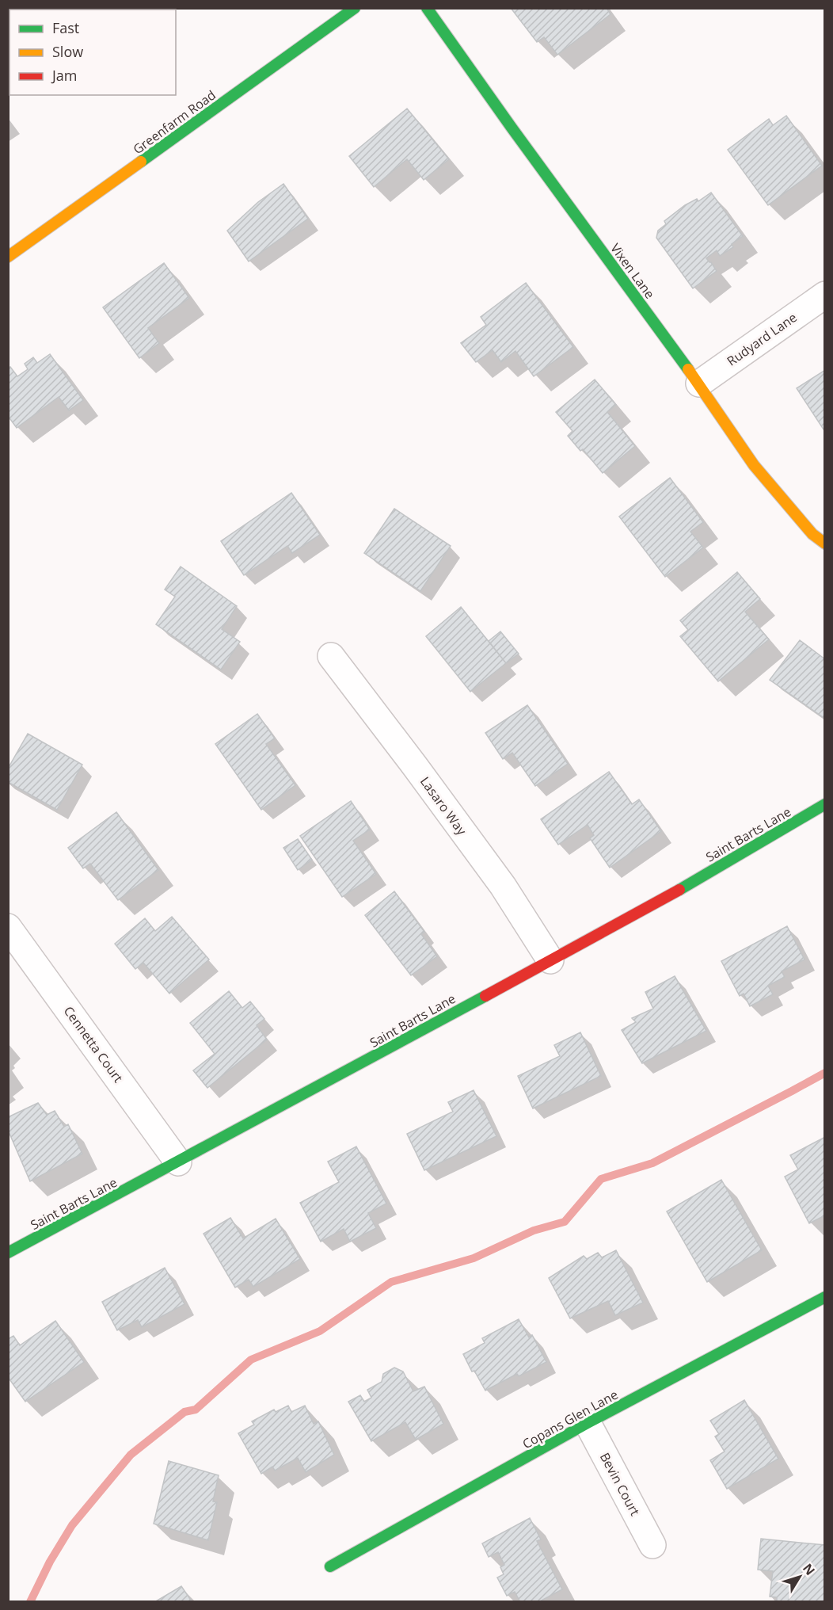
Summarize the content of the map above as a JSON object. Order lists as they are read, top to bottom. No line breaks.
{"streets":{"street":["Greenfarm Road","Vixen Lane","Rudyard Lane","Lasaro Way","Saint Barts Lane","Cennetta Court","Copans Glen Lane","Bevin Court"]},"crossings":[["Vixen Lane","Rudyard Lane"],["Lasaro Way","Saint Barts Lane"],["Saint Barts Lane","Cennetta Court"],["Copans Glen Lane","Bevin Court"]],"legend":["Fast","Slow","Jam"],"north":"top right"}
